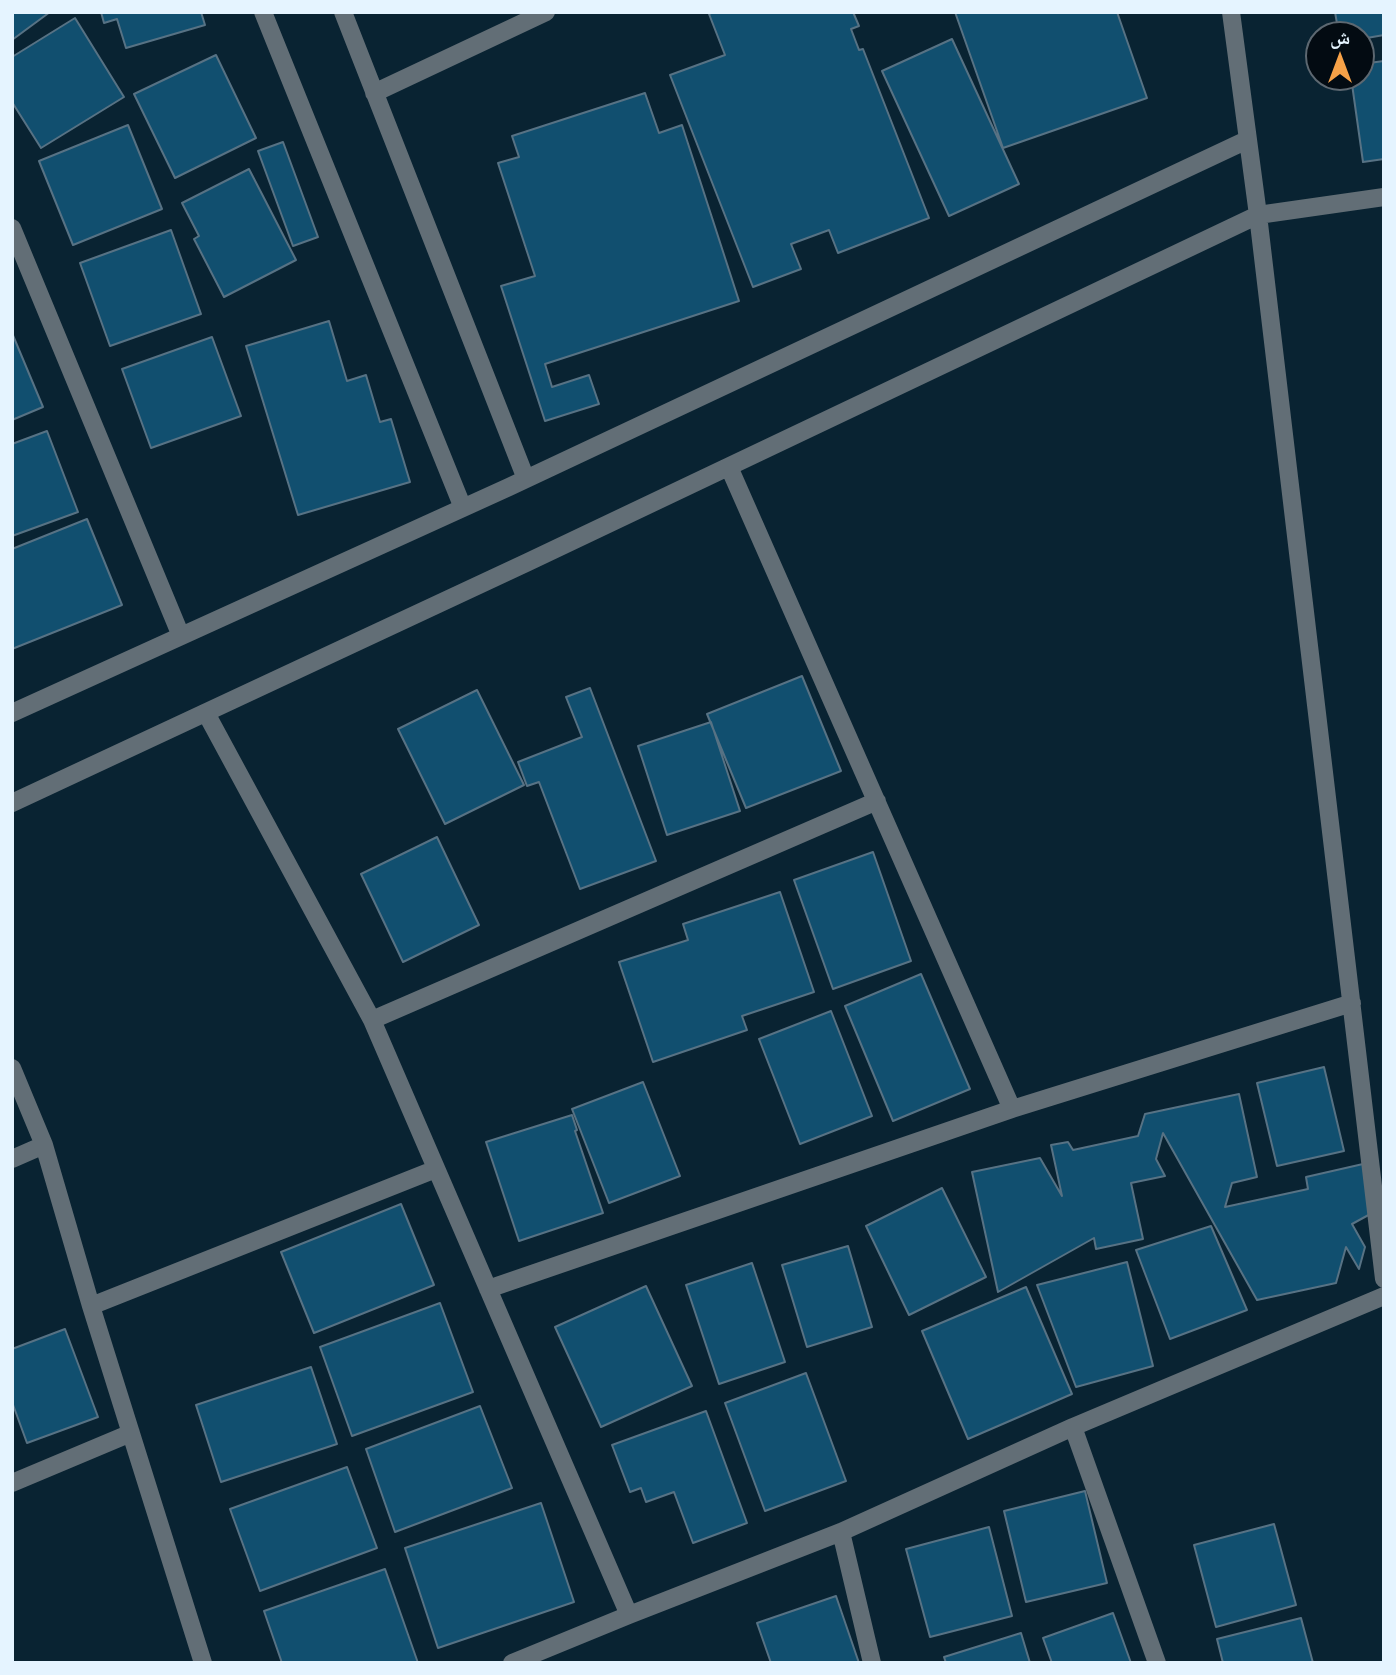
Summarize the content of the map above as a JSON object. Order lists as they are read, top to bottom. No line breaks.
{"north":"top"}
